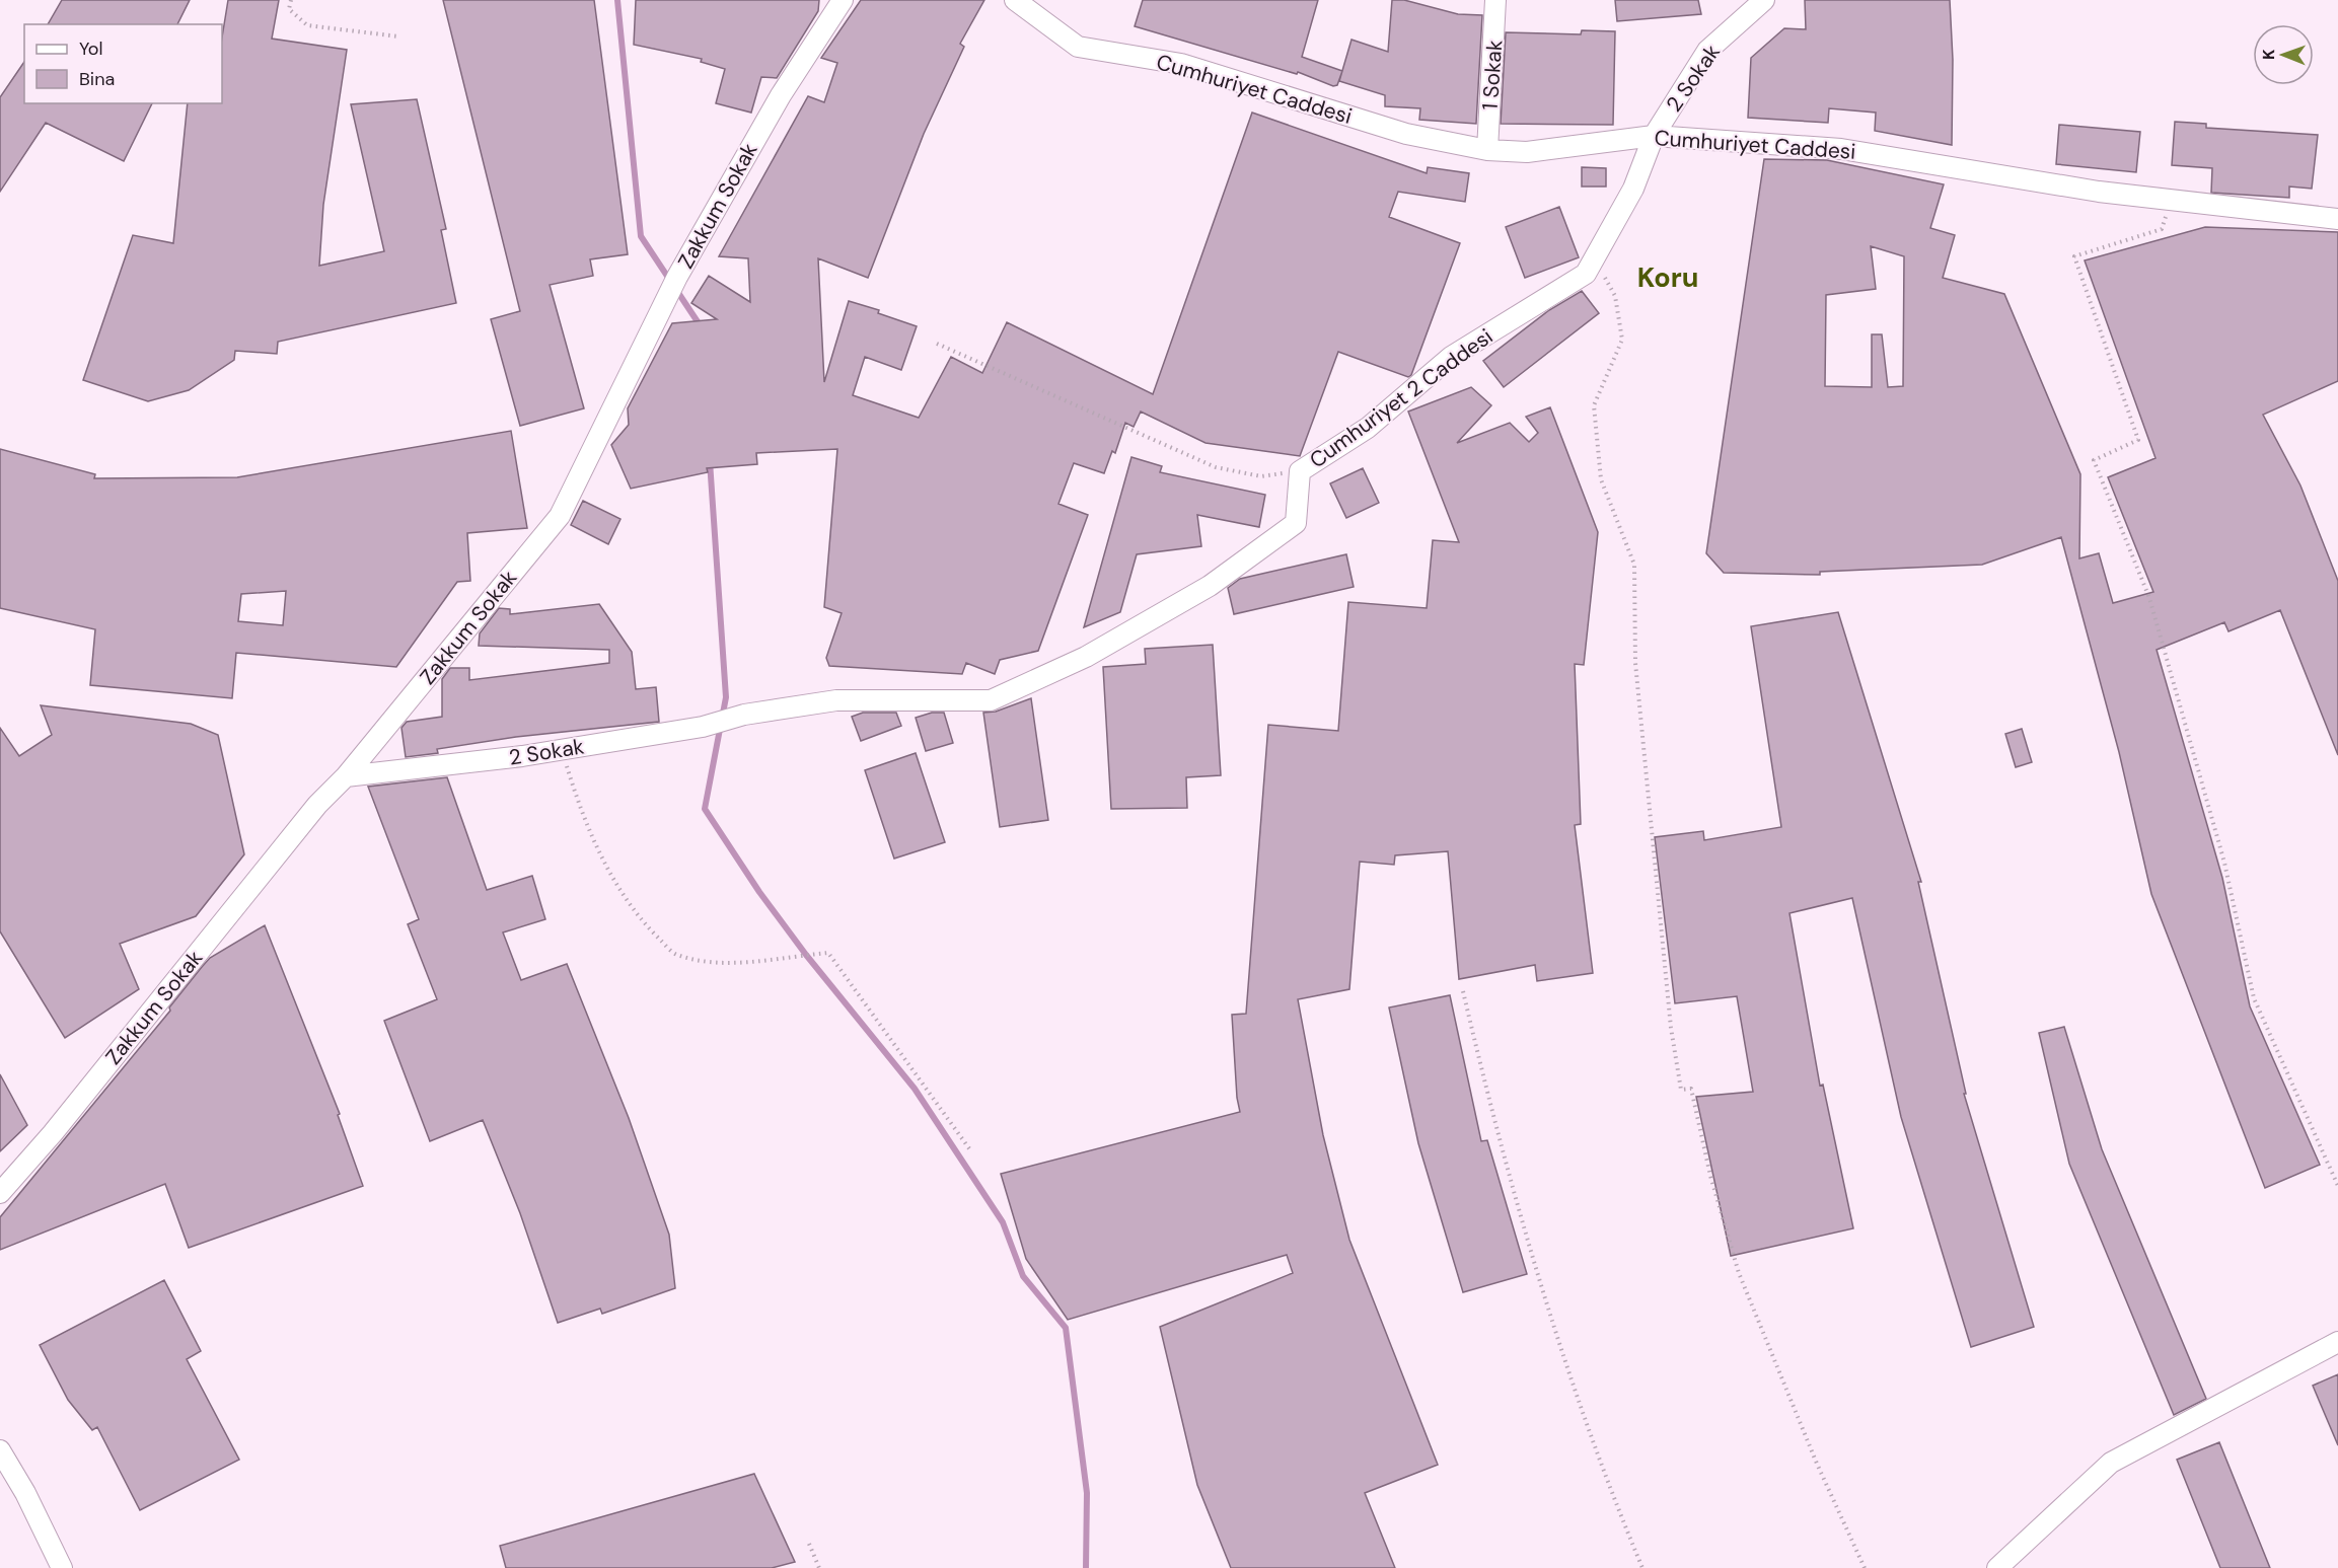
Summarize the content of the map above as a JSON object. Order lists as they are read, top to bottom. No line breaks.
{"streets":{"street":["1 Sokak","2 Sokak","Cumhuriyet Caddesi","Zakkum Sokak","Cumhuriyet 2 Caddesi"]},"crossings":[["1 Sokak","Cumhuriyet Caddesi"],["2 Sokak","Cumhuriyet Caddesi"],["2 Sokak","Zakkum Sokak"],["2 Sokak","Cumhuriyet 2 Caddesi"],["Cumhuriyet Caddesi","Cumhuriyet 2 Caddesi"]],"districts":["Koru"],"legend":["Yol","Bina"],"north":"left"}
